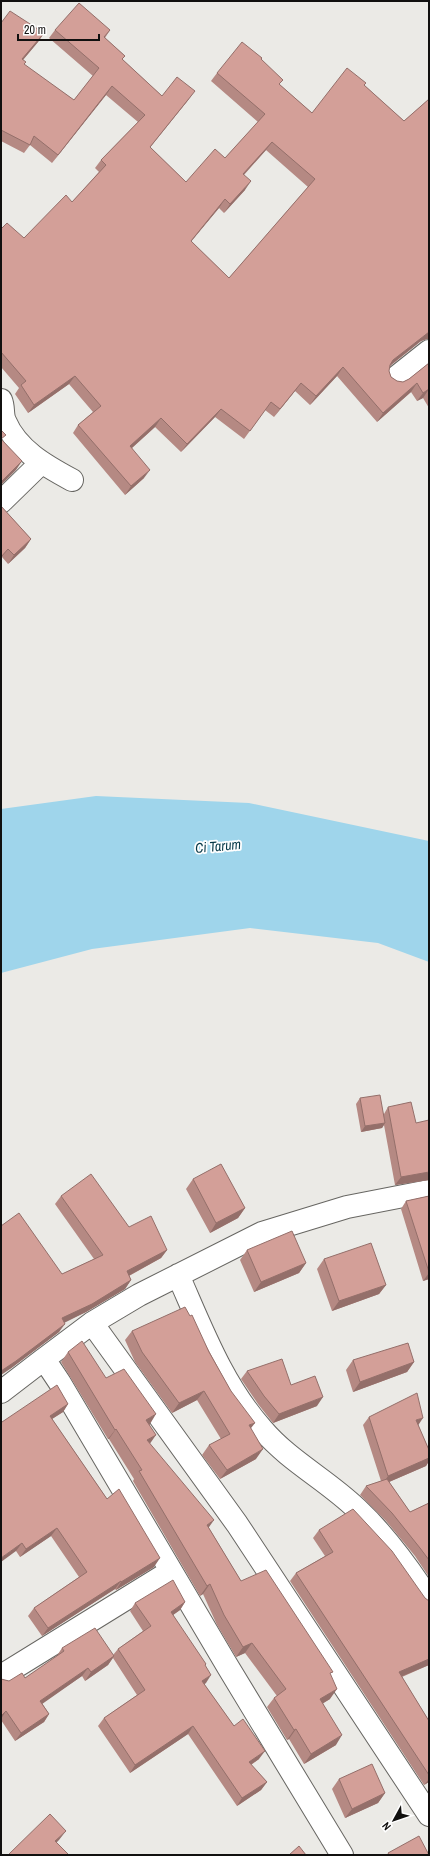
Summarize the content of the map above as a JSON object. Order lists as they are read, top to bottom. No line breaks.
{"water":["Ci Tarum"],"scale_bar":"20 m","north":"bottom left"}
